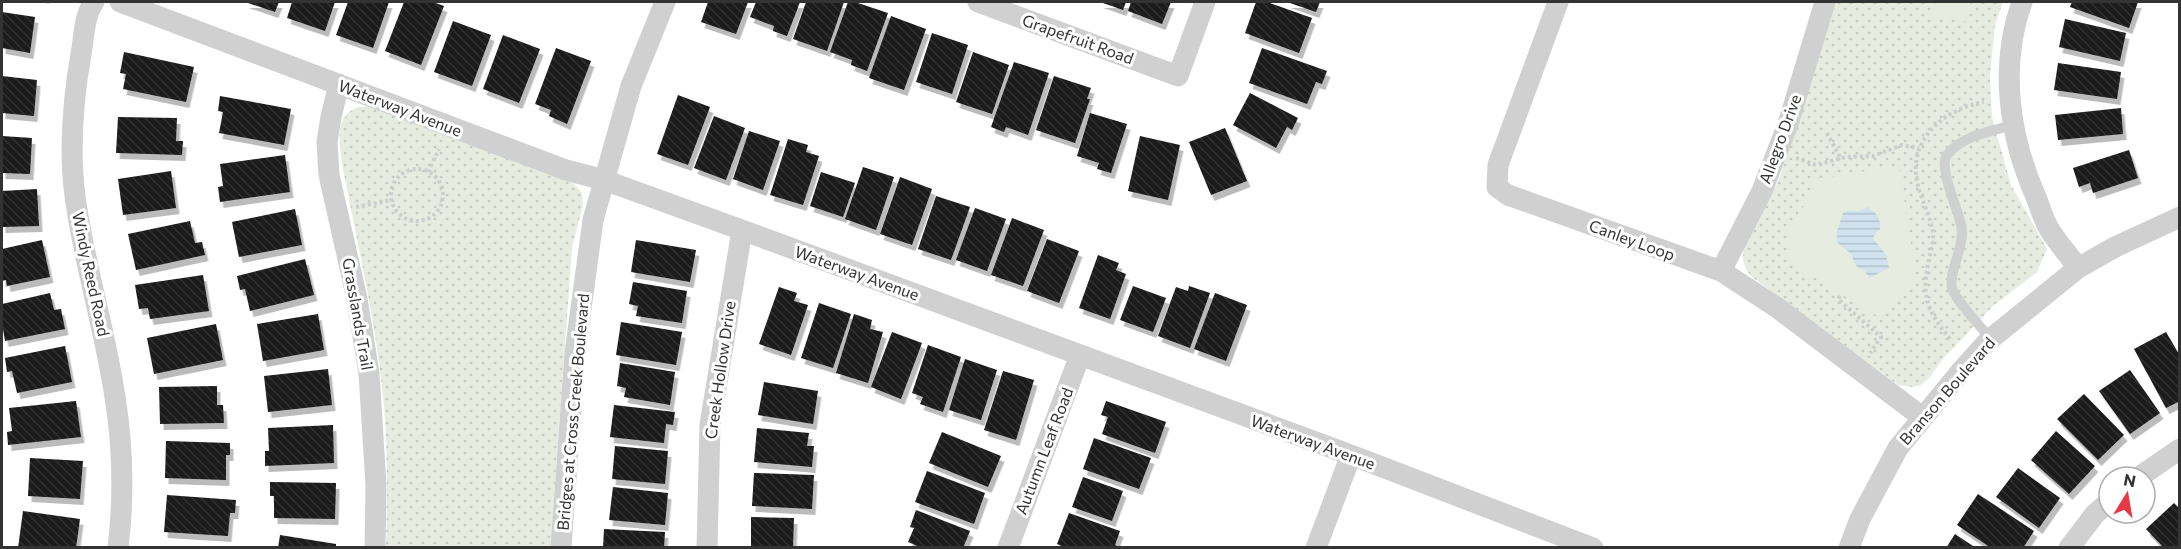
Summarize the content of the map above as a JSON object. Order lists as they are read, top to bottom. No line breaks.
{"streets":{"street":["Grapefruit Road","Waterway Avenue","Allegro Drive","Canley Loop","Windy Reed Road","Grasslands Trail","Creek Hollow Drive","Branson Boulevard","Bridges at Cross Creek Boulevard","Autumn Leaf Road"]},"crossings":[["Waterway Avenue","Grasslands Trail"],["Waterway Avenue","Creek Hollow Drive"],["Waterway Avenue","Bridges at Cross Creek Boulevard"],["Waterway Avenue","Autumn Leaf Road"],["Allegro Drive","Canley Loop"],["Canley Loop","Branson Boulevard"]],"north":"top"}
